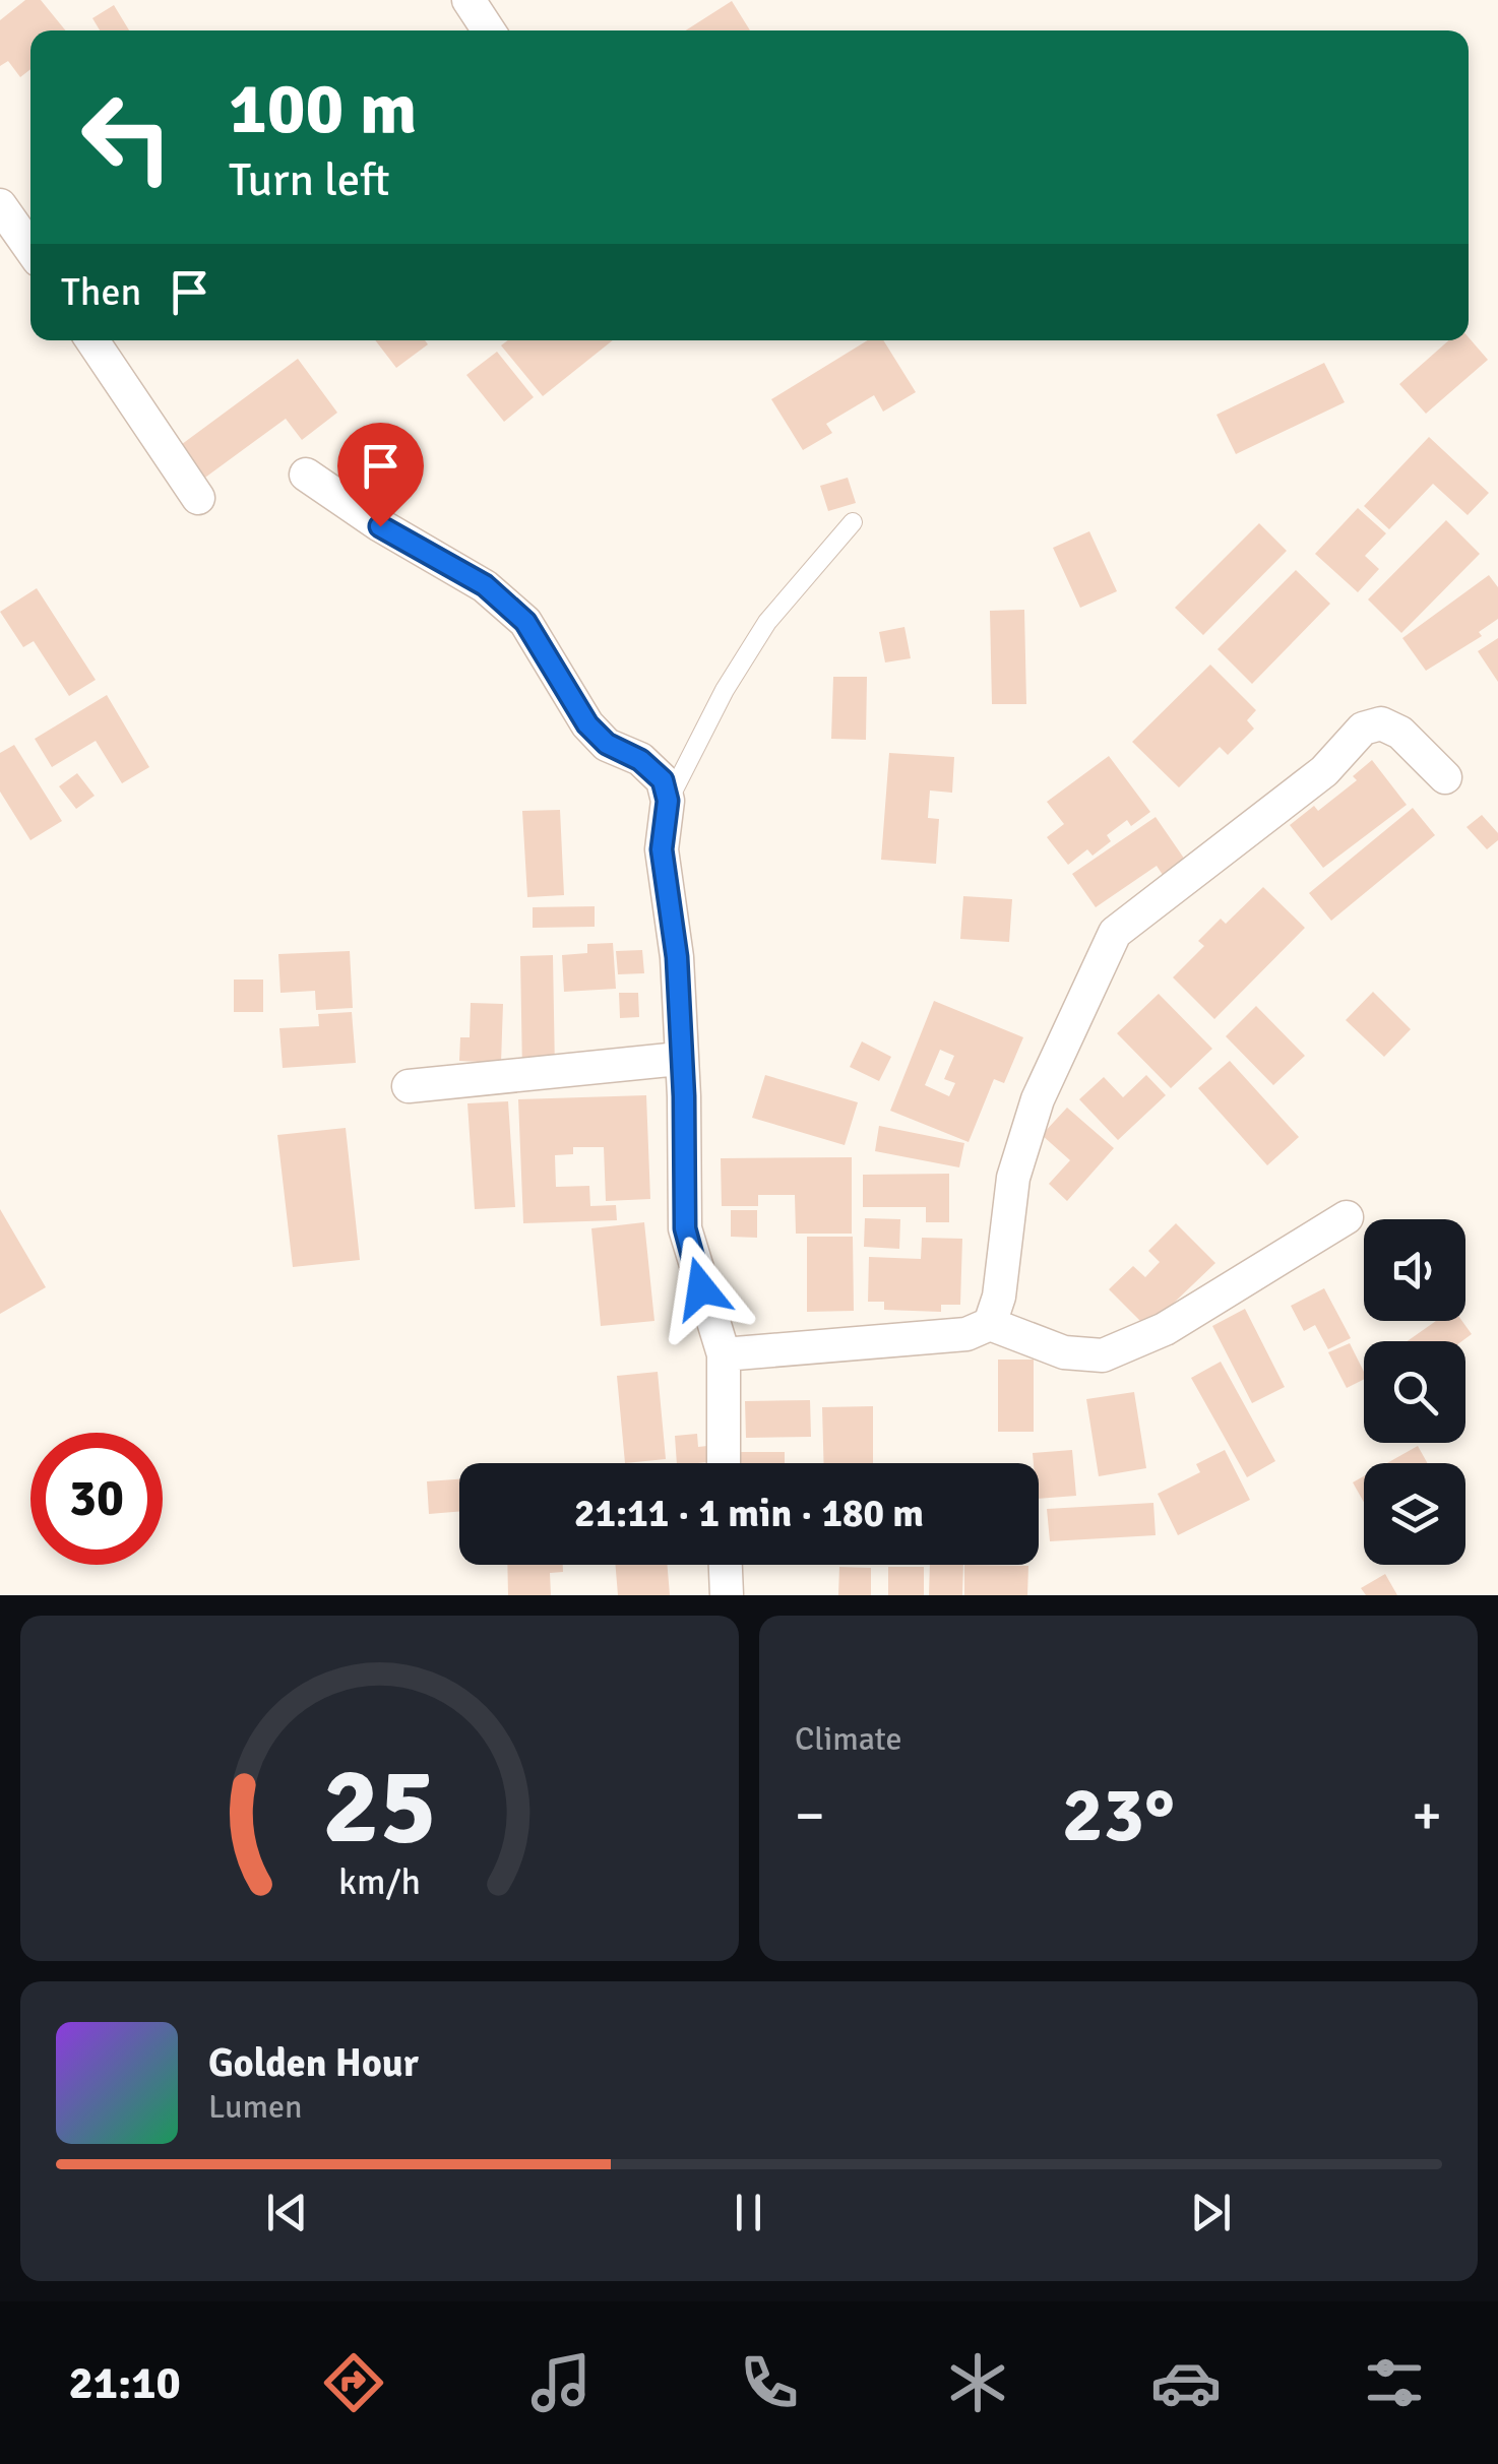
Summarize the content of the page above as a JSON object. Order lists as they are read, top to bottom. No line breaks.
{"page":{"turn":["100 m","Turn left"],"then":"Then","limit":"30","trip":"21:11 · 1 min · 180 m","tile":"Climate","heat":["−","23°","+"],"song":["Golden Hour","Lumen"],"tabs":"21:10","gauge":["25","km/h"]}}
